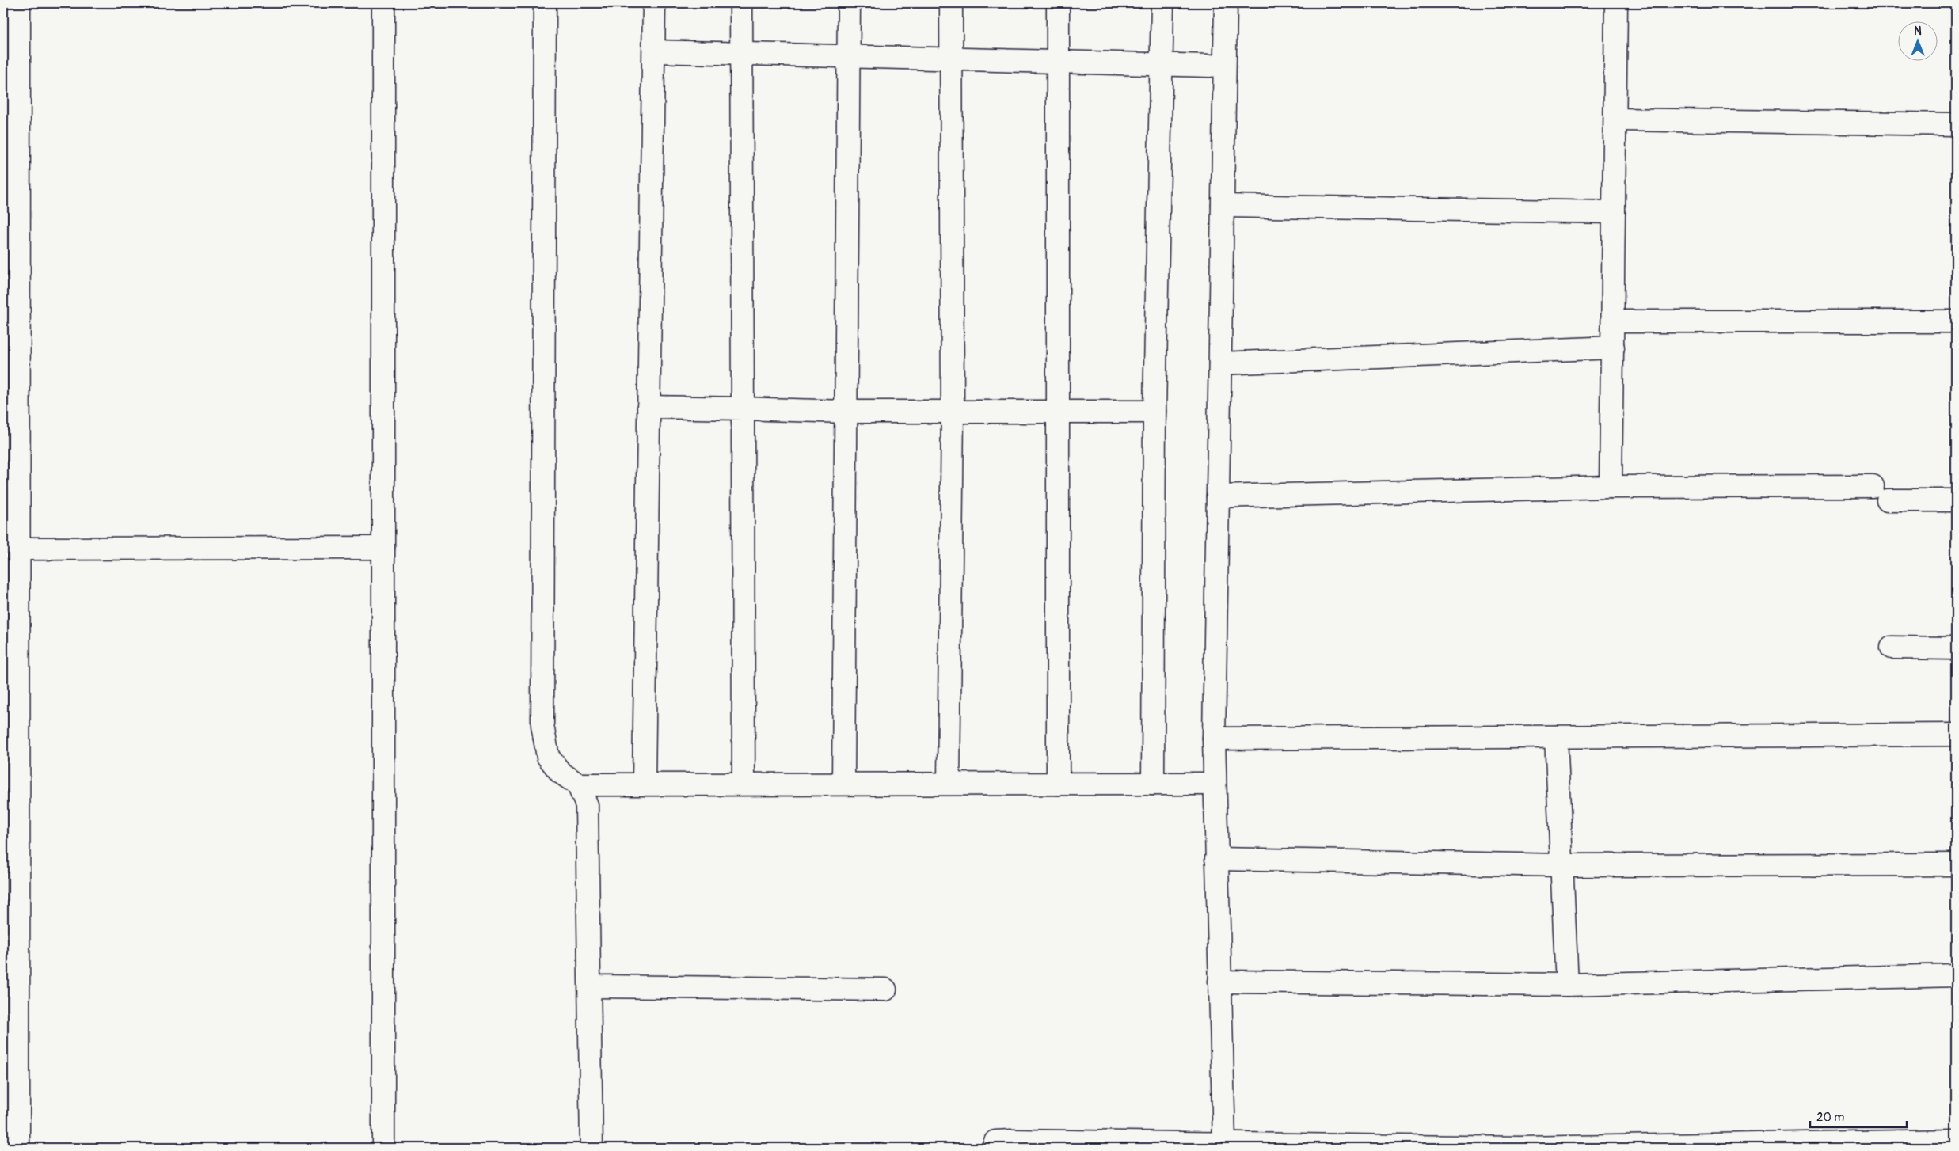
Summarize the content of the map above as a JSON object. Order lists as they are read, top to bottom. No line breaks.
{"scale_bar":"20 m","north":"top"}
